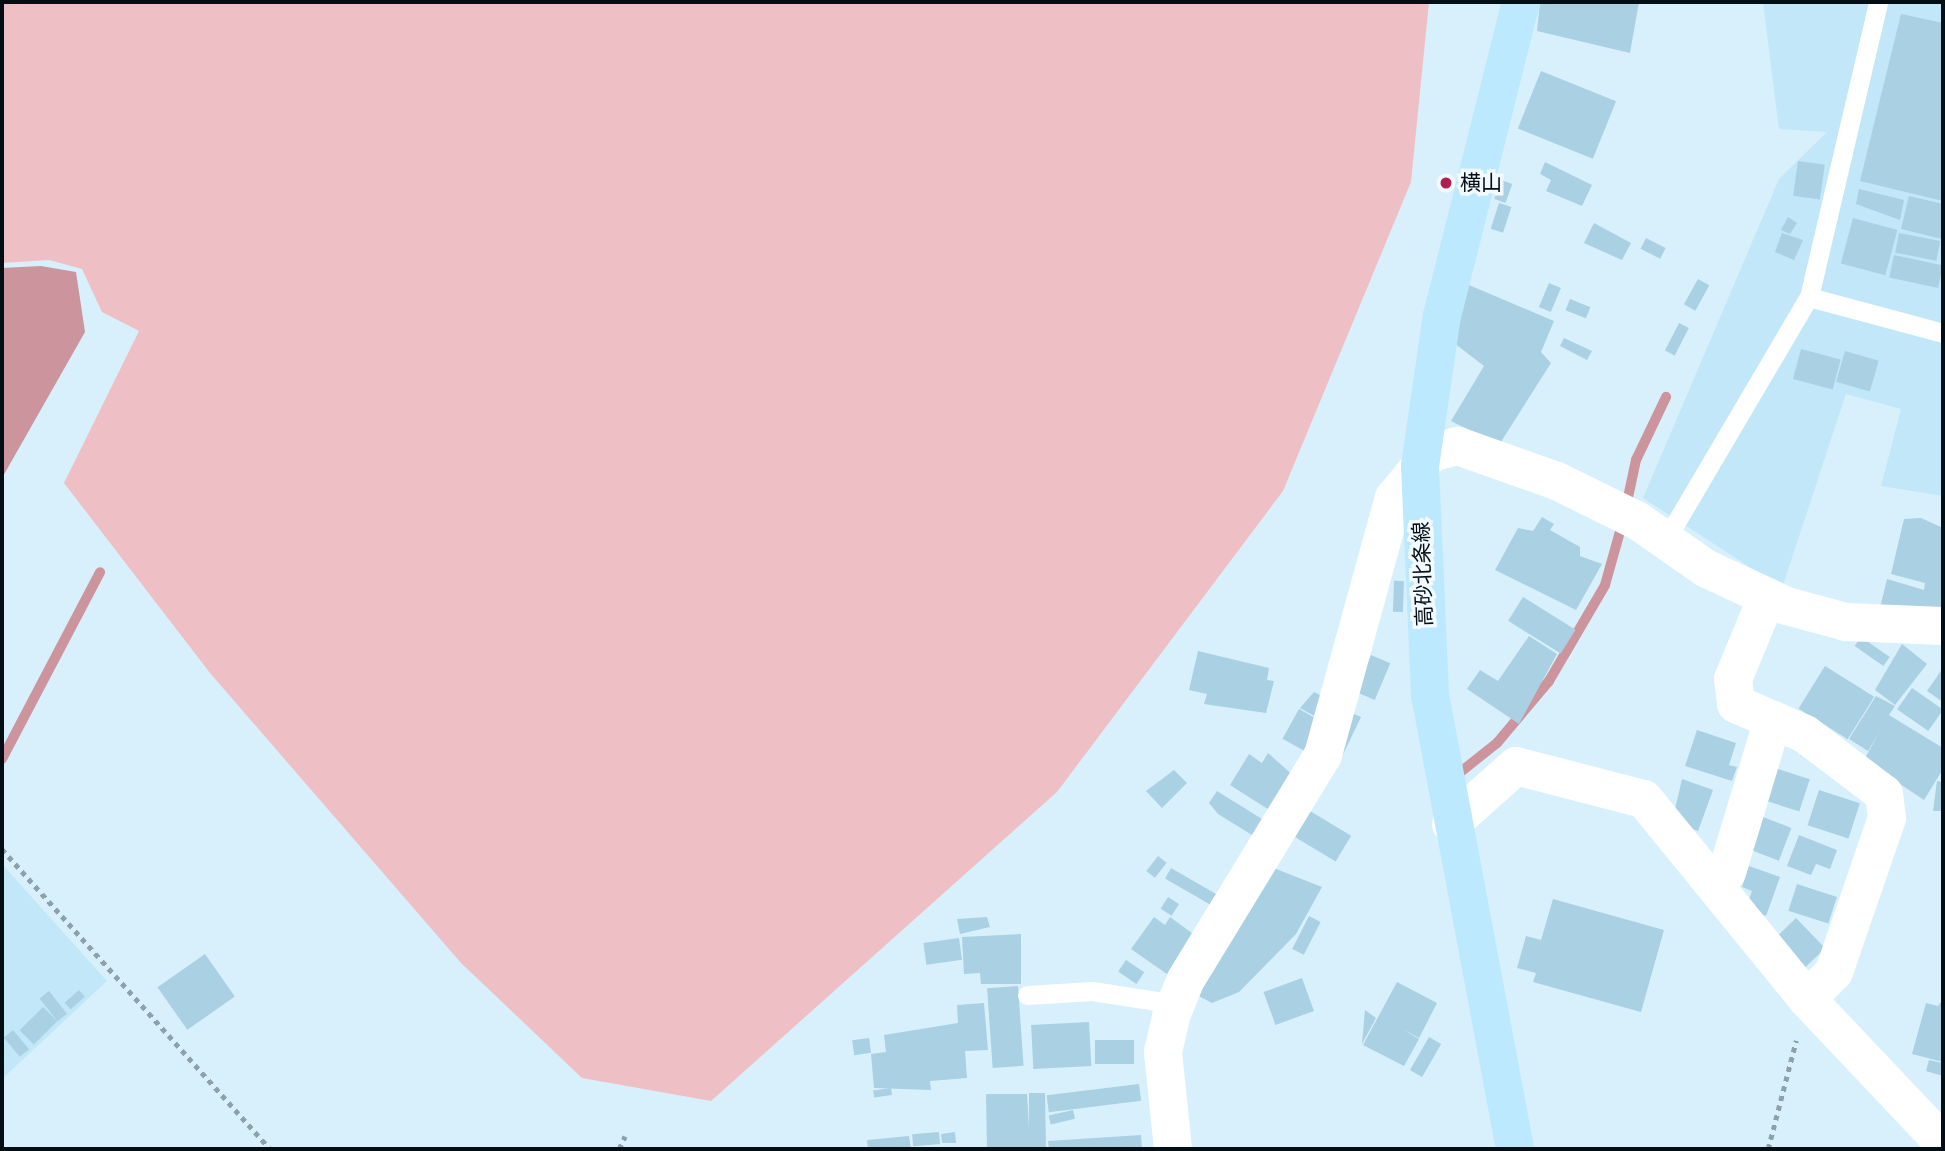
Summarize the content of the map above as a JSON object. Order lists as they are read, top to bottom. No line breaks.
{"streets":{"main road":["高砂北条線"]},"places":["横山"]}
